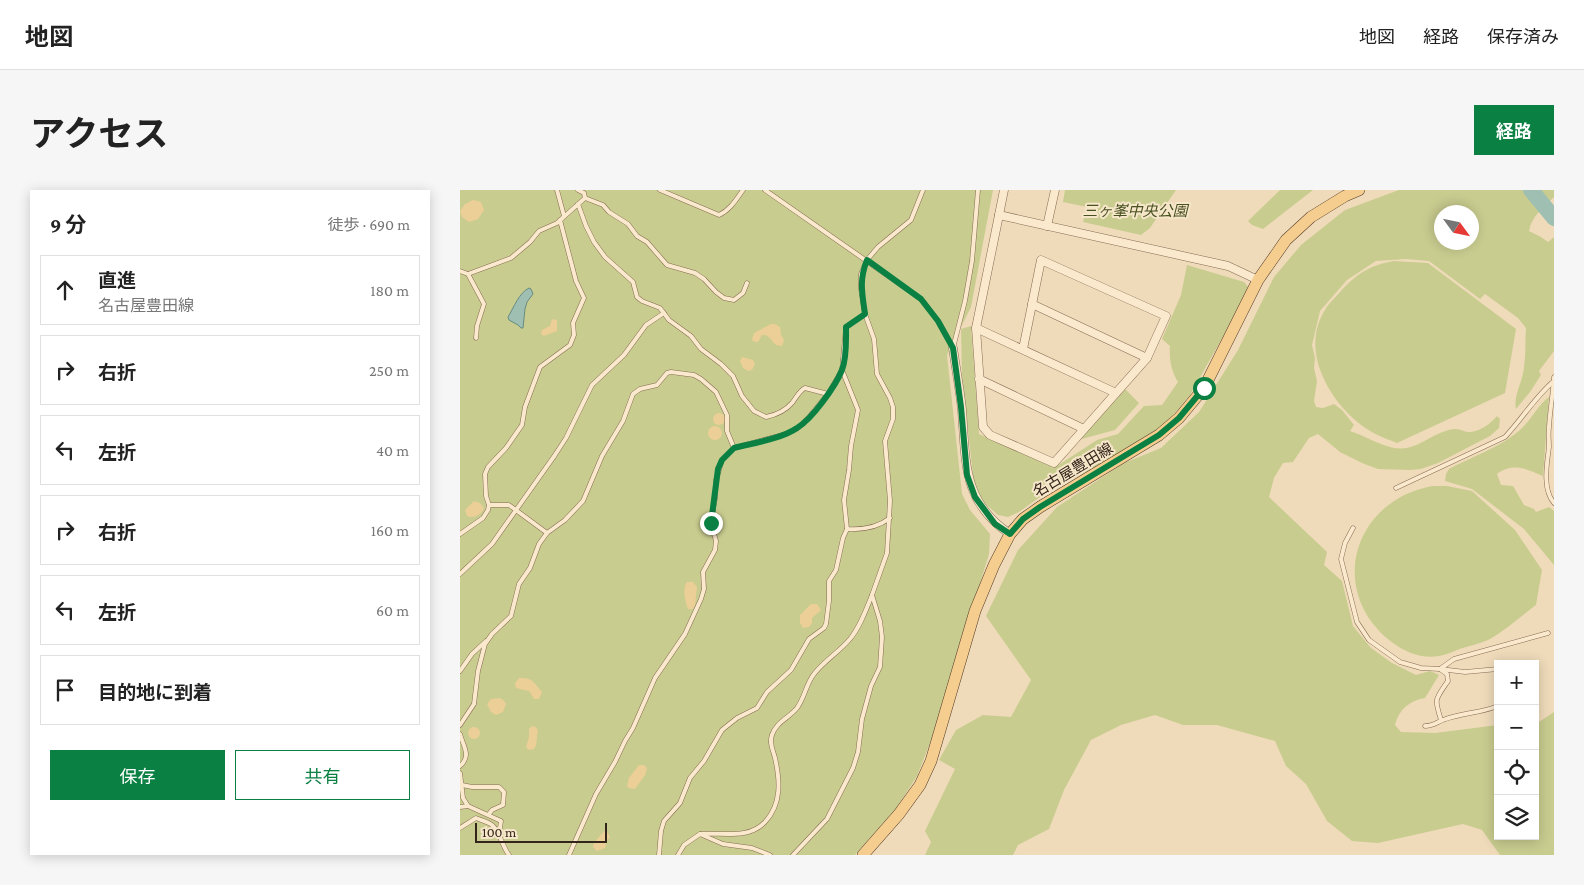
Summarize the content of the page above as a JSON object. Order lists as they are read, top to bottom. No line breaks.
{"streets":{"main road":["名古屋豊田線"]},"parks":["三ヶ峯中央公園"],"scale_bar":"100 m","north":"bottom right","page":{"header":"地図","nav":["地図","経路","保存済み"],"title":"アクセス","buttons":["経路",["保存","共有"]],"heading":["9 分","徒歩 · 690 m"],"list":[["直進","名古屋豊田線","180 m"],["右折","250 m"],["左折","40 m"],["右折","160 m"],["左折","60 m"],"目的地に到着"],"map_buttons":["+","−"],"scale":"100 m"}}
